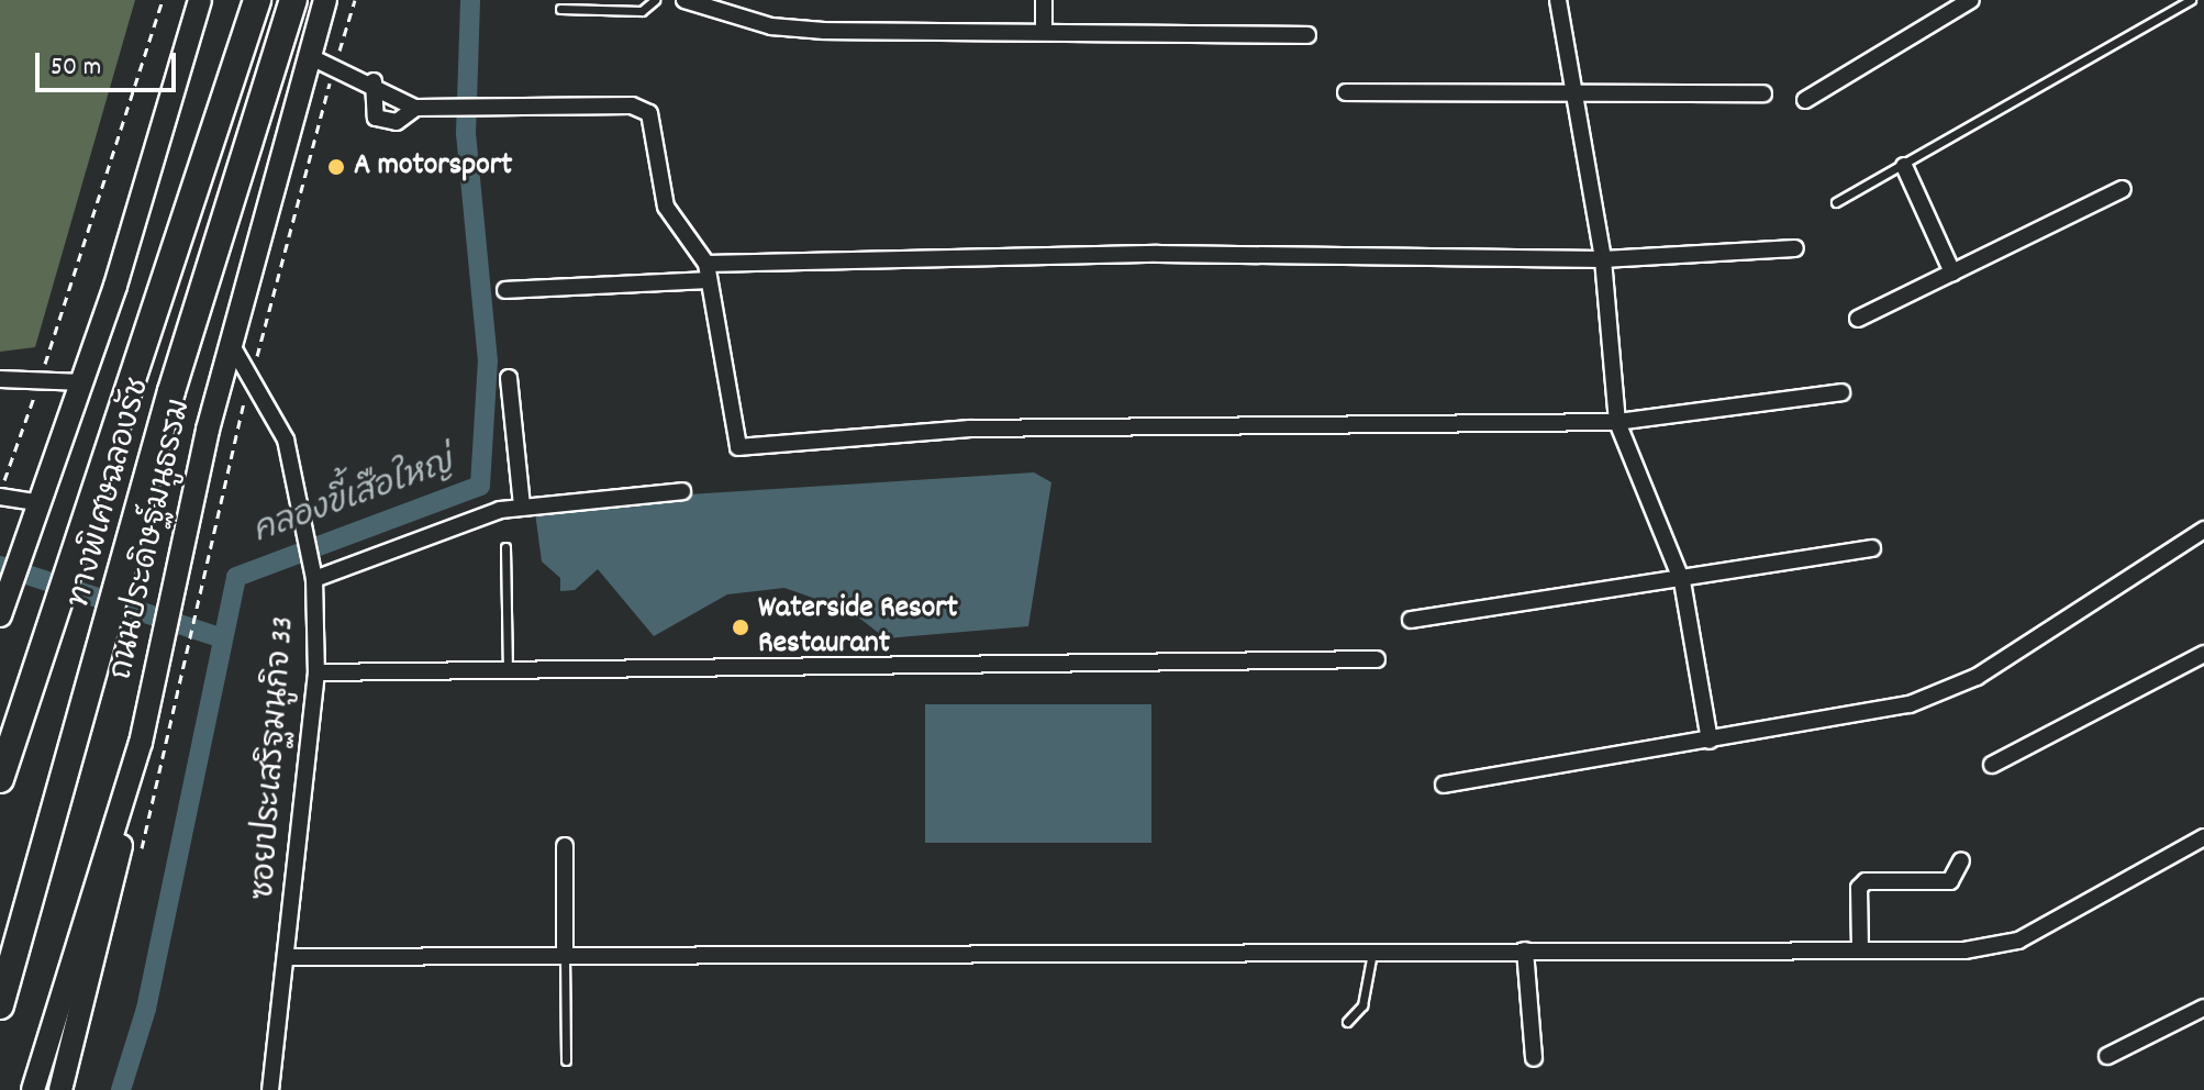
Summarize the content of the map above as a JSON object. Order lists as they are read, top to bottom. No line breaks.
{"streets":{"highway":["ทางพิเศษฉลองรัช"],"main road":["ถนนประดิษฐ์มนูธรรม"],"street":["ซอยประเสริฐมนูกิจ 33"]},"crossings":[["ถนนประดิษฐ์มนูธรรม","ซอยประเสริฐมนูกิจ 33"]],"water":["คลองขี้เสือใหญ่"],"places":["A motorsport","Waterside Resort Restaurant"],"scale_bar":"50 m"}
